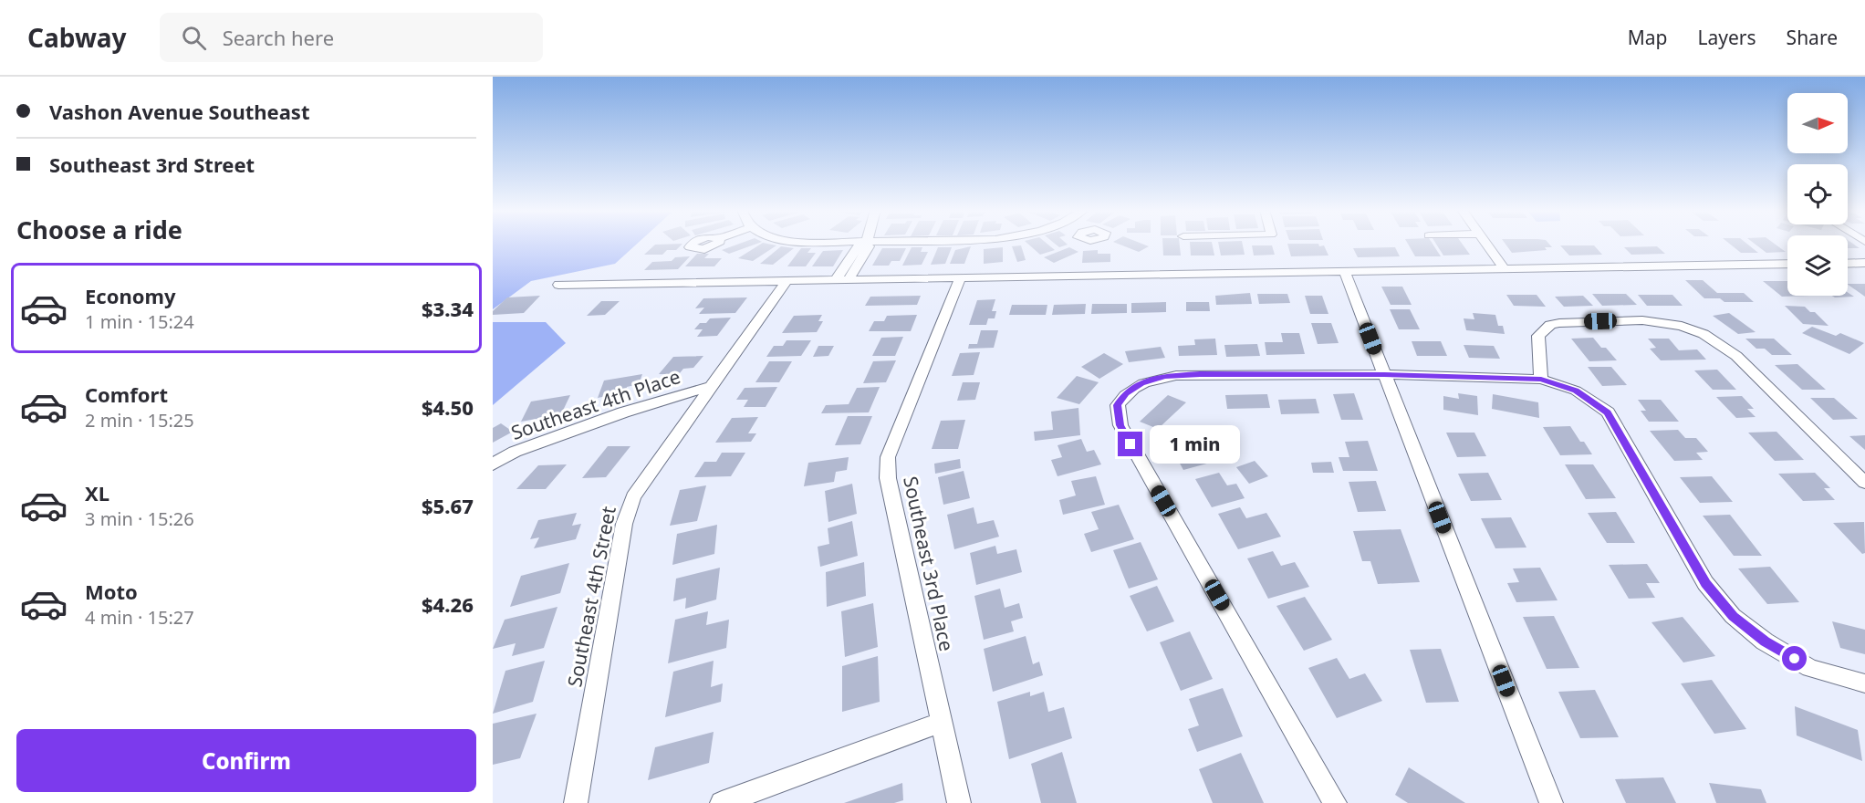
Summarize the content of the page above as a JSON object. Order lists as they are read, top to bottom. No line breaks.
{"streets":{"street":["Southeast 4th Place","Southeast 3rd Place","Southeast 4th Street"]},"crossings":[["Southeast 4th Place","Southeast 4th Street"]],"north":"right","page":{"header":"Cabway","search":"Search here","nav":["Map","Layers","Share"],"banner":["Vashon Avenue Southeast","Southeast 3rd Street"],"heading":"Choose a ride","list":[{"name":"Economy","note":"1 min · 15:24","value":"$3.34"},{"name":"Comfort","note":"2 min · 15:25","value":"$4.50"},{"name":"XL","note":"3 min · 15:26","value":"$5.67"},{"name":"Moto","note":"4 min · 15:27","value":"$4.26"}],"bubble":"1 min","buttons":"Confirm"}}
